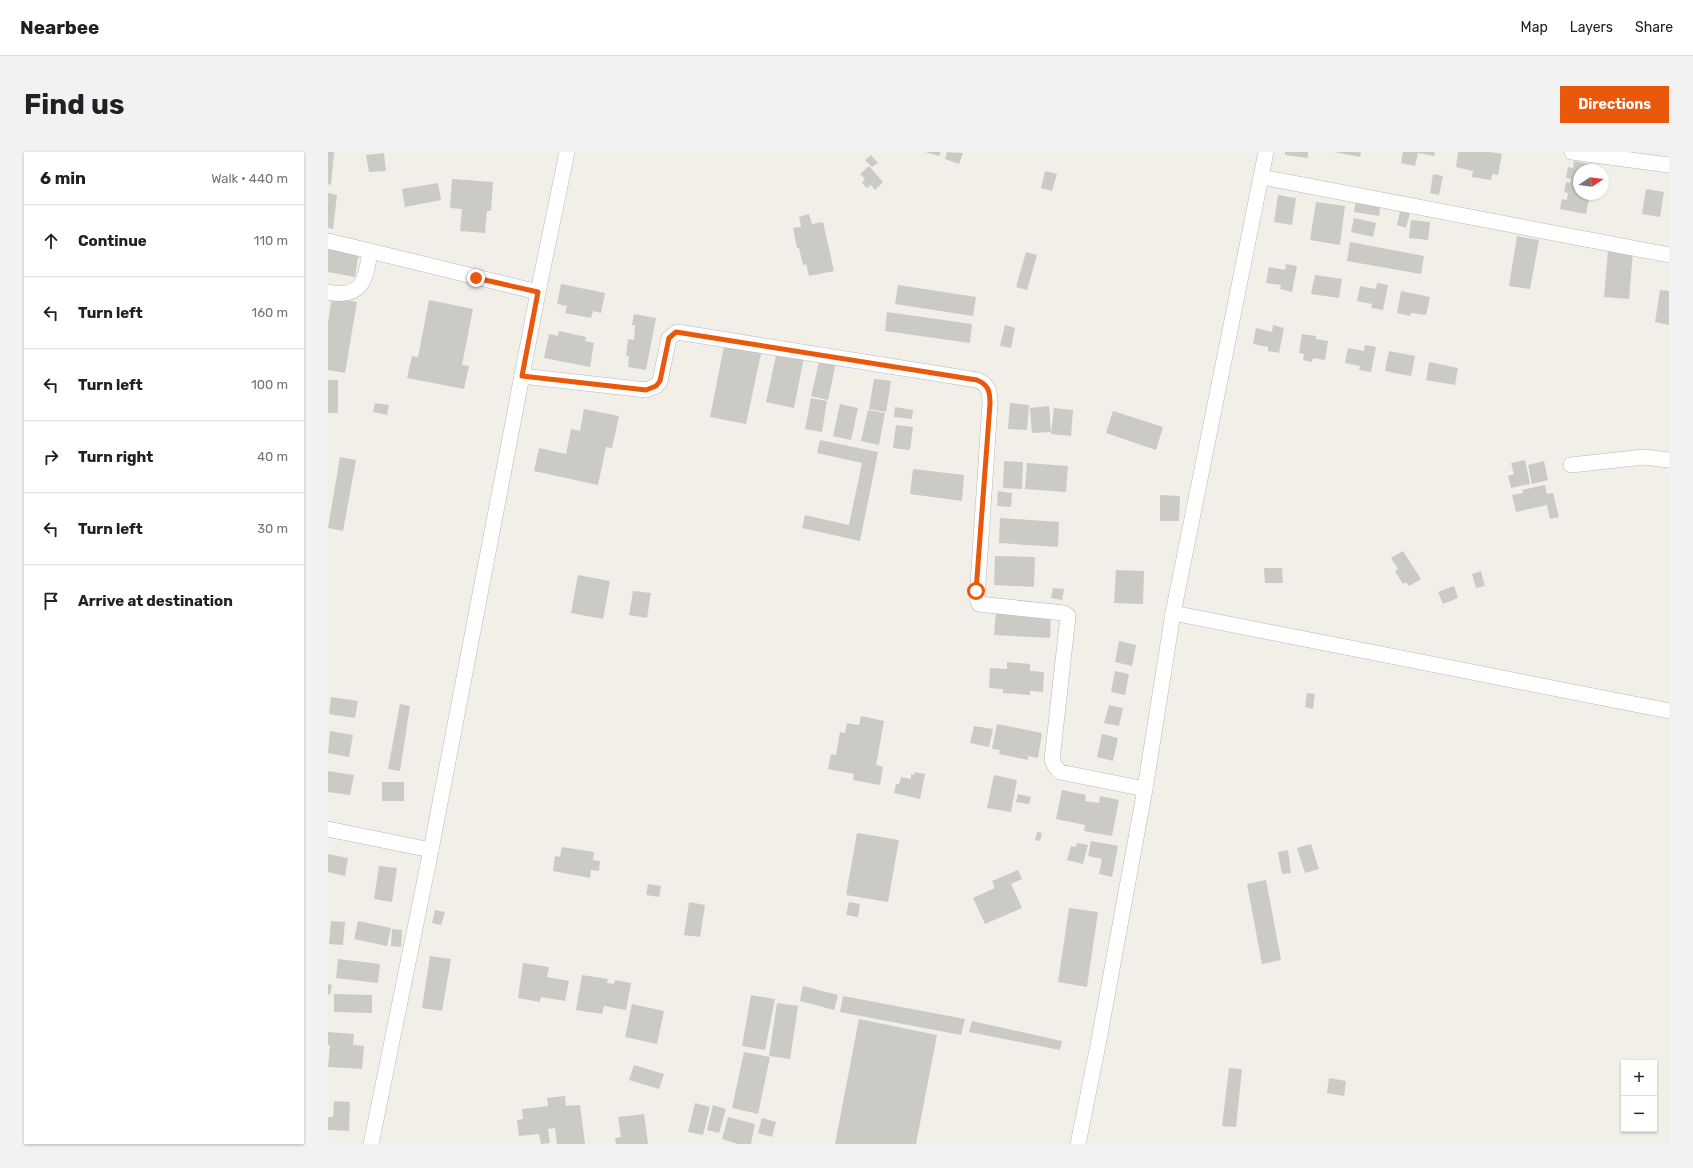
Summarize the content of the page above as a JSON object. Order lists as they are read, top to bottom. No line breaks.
{"north":"right","page":{"header":"Nearbee","nav":["Map","Layers","Share"],"buttons":"Directions","title":"Find us","heading":["6 min","Walk · 440 m"],"list":[["Continue","110 m"],["Turn left","160 m"],["Turn left","100 m"],["Turn right","40 m"],["Turn left","30 m"],"Arrive at destination"],"map_buttons":["+","−"]}}
